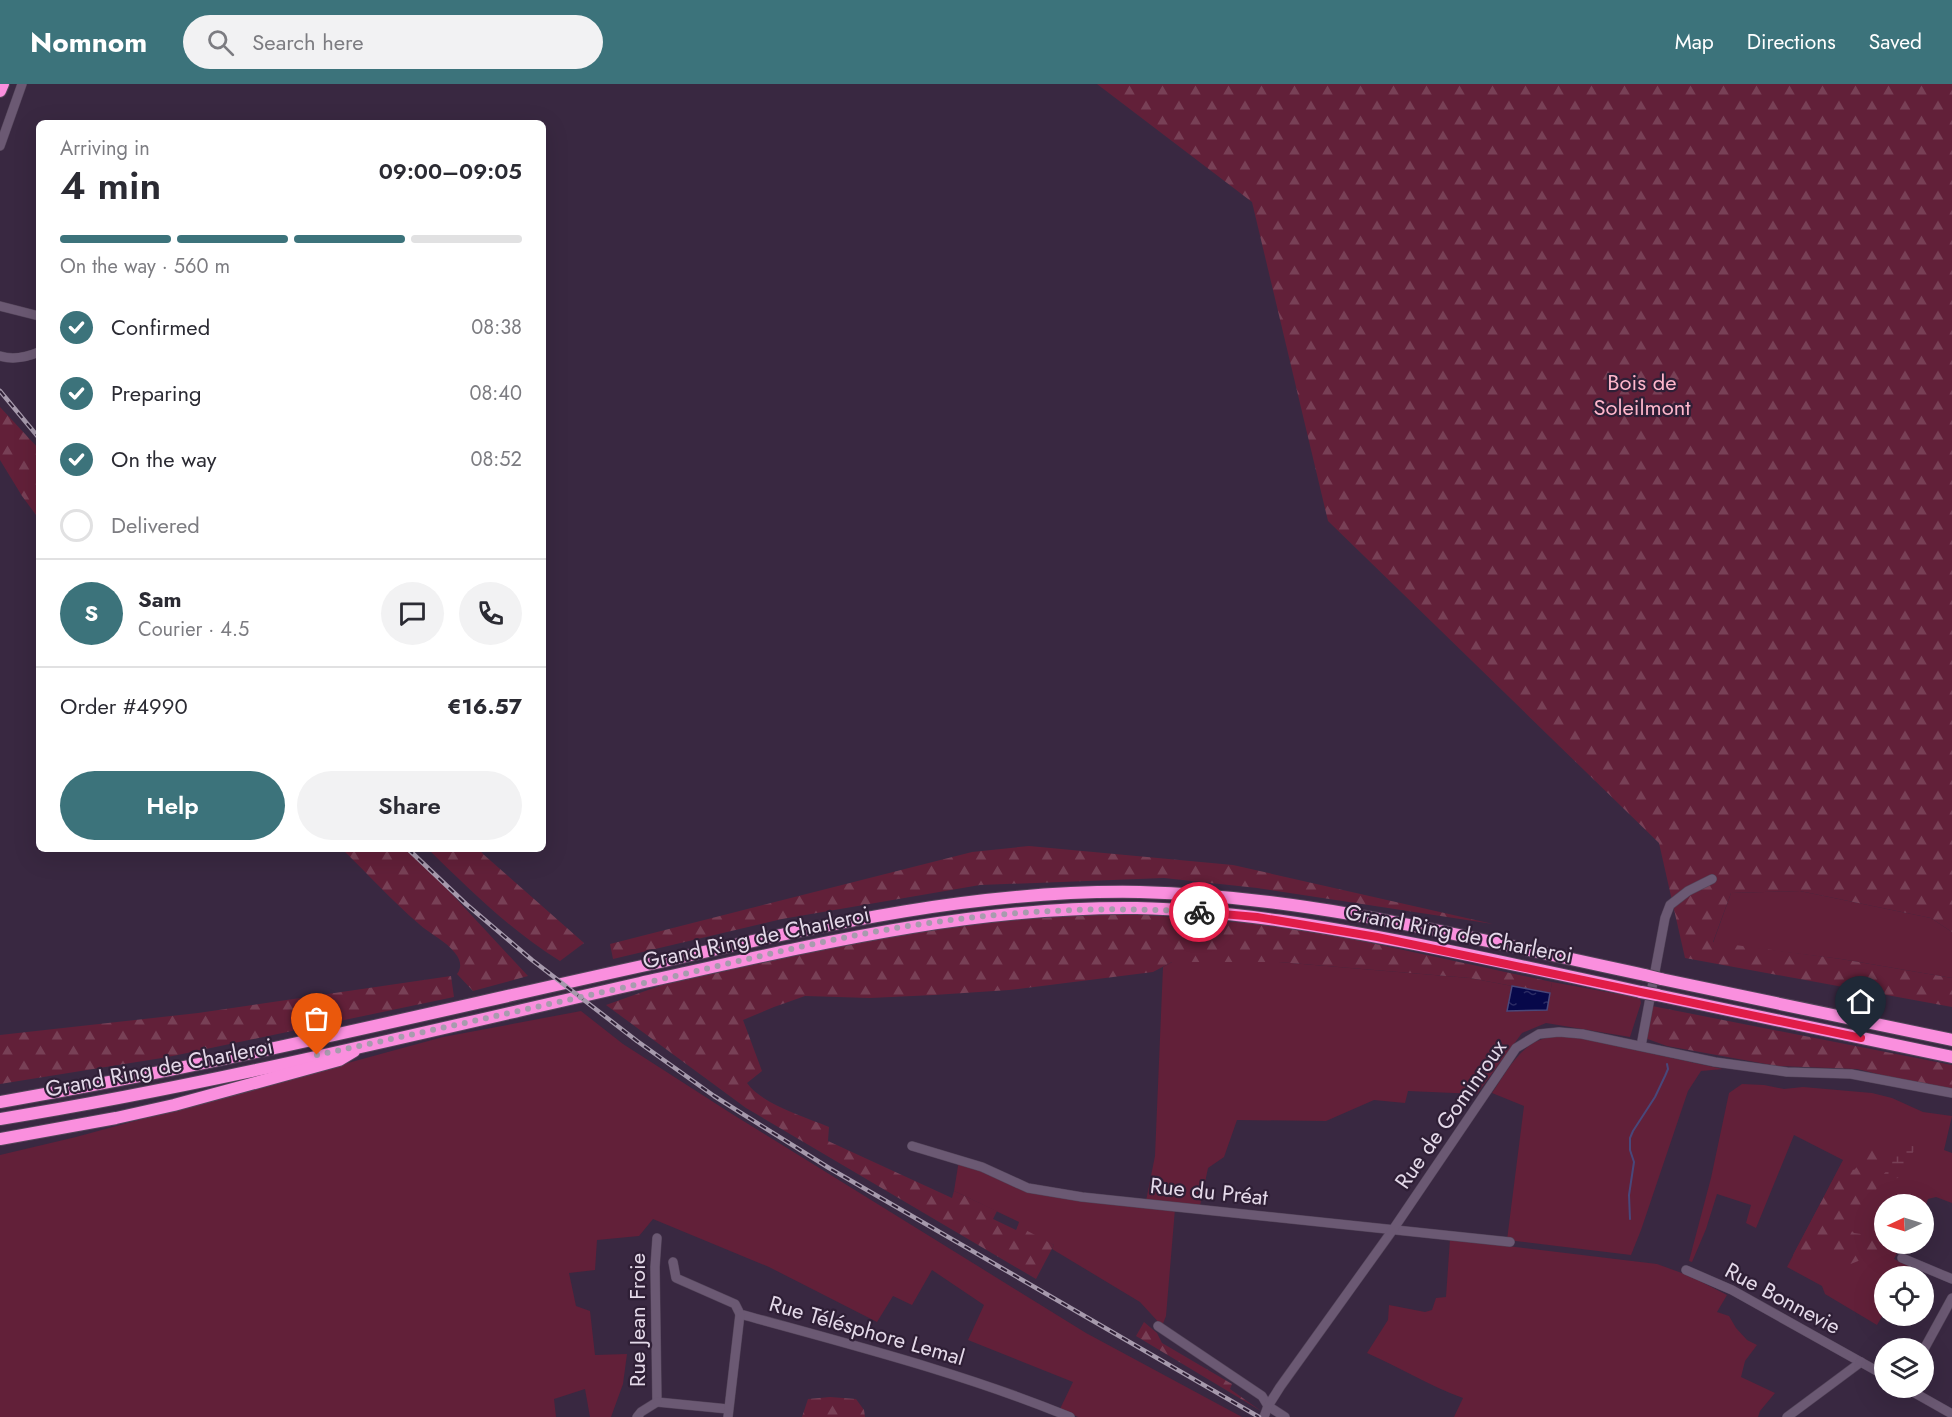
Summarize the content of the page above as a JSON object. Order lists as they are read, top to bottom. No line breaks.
{"streets":{"highway":["Grand Ring de Charleroi"],"street":["Rue de Gominroux","Rue du Préat","Rue Bonnevie","Rue Jean Froie","Rue Télésphore Lemal"]},"crossings":[["Rue de Gominroux","Rue du Préat"],["Rue Jean Froie","Rue Télésphore Lemal"]],"parks":["Bois de Soleilmont"],"north":"left","page":{"header":"Nomnom","search":"Search here","nav":["Map","Directions","Saved"],"heading":["4 min","Arriving in","09:00–09:05"],"panel":["Sam","Courier · 4.5","Order #4990","€16.57"],"bar":"On the way · 560 m","list":[["Confirmed","08:38"],["Preparing","08:40"],["On the way","08:52"],"Delivered"],"round":"S","buttons":["Help","Share"]}}
